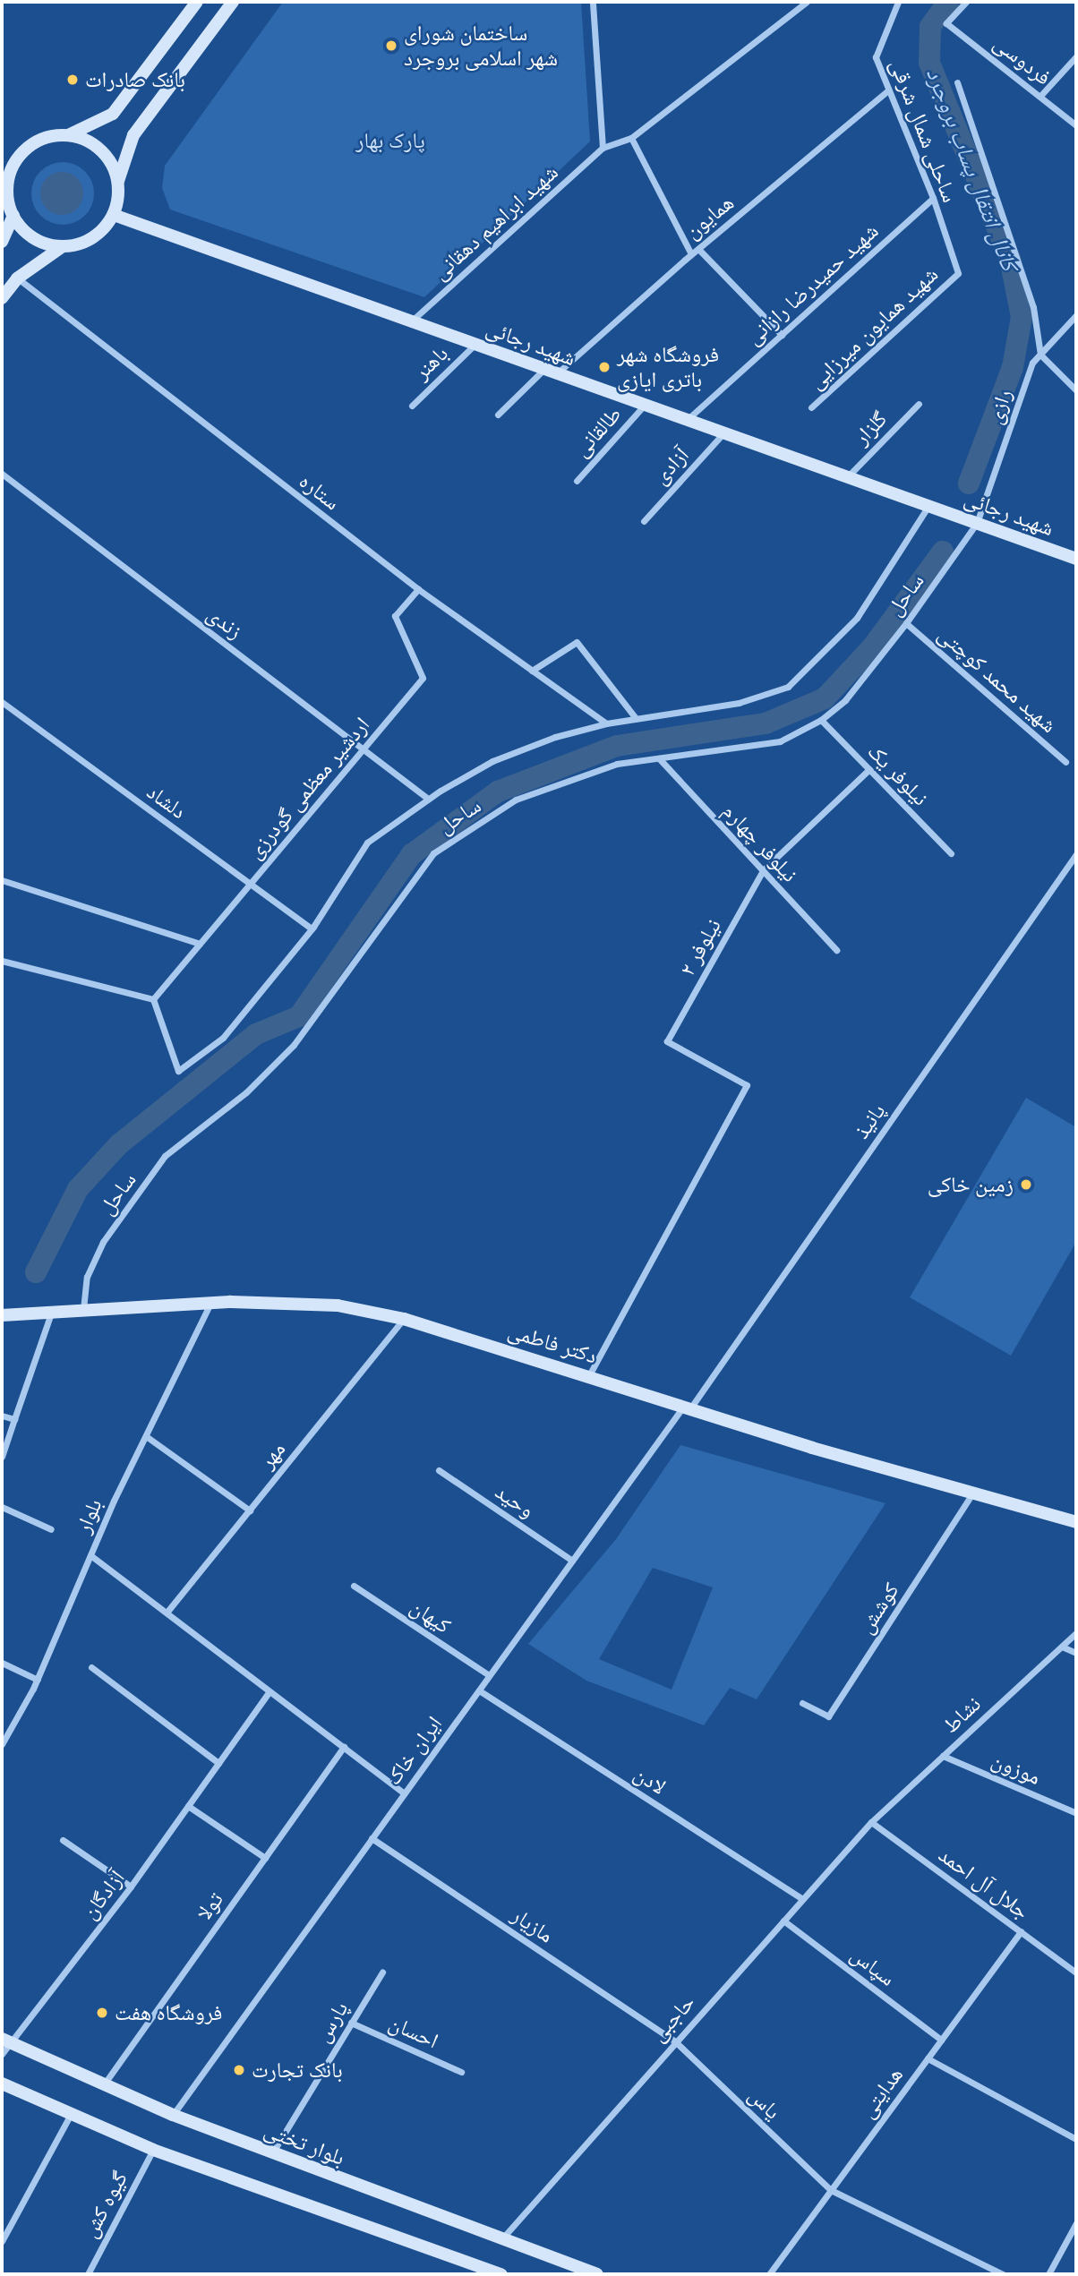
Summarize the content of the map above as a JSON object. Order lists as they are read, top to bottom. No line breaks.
{"streets":{"street":["فردوسی","ساحلی شمال شرقی","همایون","شهید ابراهیم دهقانی","شهید حمیدرضا رازانی","شهید همایون میرزایی","شهید رجائی","باهنر","رازی","گلزار","طالقانی","آزادی","ستاره","ساحل","زندی","شهید محمد کوچتی","نیلوفر یک","اردشیر معظمی گودرزی","دلشاد","نیلوفر چهارم","نیلوفر ۲","پانیذ","دکتر فاطمی","مهر","وحید","بلوار","کوشش","کیهان","نشاط","ایران خاک","موزون","لادن","جلال آل احمد","آزادگان","تولا","مازیار","سپاس","حاجبی","پارس","احسان","هدایتی","یاس","بلوار تختی","گیوه کش"]},"crossings":[["ساحلی شمال شرقی","همایون"],["ساحلی شمال شرقی","شهید حمیدرضا رازانی"],["ساحلی شمال شرقی","شهید همایون میرزایی"],["همایون","شهید رجائی"],["شهید ابراهیم دهقانی","شهید رجائی"],["شهید حمیدرضا رازانی","شهید رجائی"],["شهید رجائی","باهنر"],["شهید رجائی","رازی"],["شهید رجائی","گلزار"],["شهید رجائی","طالقانی"],["شهید رجائی","آزادی"],["شهید رجائی","ساحل"],["رازی","ساحل"],["ستاره","ساحل"],["ستاره","اردشیر معظمی گودرزی"],["ساحل","زندی"],["ساحل","شهید محمد کوچتی"],["ساحل","نیلوفر یک"],["ساحل","اردشیر معظمی گودرزی"],["ساحل","دلشاد"],["ساحل","نیلوفر چهارم"],["ساحل","دکتر فاطمی"],["زندی","اردشیر معظمی گودرزی"],["نیلوفر یک","نیلوفر ۲"],["اردشیر معظمی گودرزی","دلشاد"],["نیلوفر چهارم","نیلوفر ۲"],["نیلوفر ۲","دکتر فاطمی"],["پانیذ","دکتر فاطمی"],["پانیذ","ایران خاک"],["دکتر فاطمی","مهر"],["دکتر فاطمی","بلوار"],["دکتر فاطمی","کوشش"],["دکتر فاطمی","ایران خاک"],["وحید","ایران خاک"],["کیهان","ایران خاک"],["نشاط","موزون"],["نشاط","جلال آل احمد"],["نشاط","حاجبی"],["ایران خاک","لادن"],["ایران خاک","مازیار"],["ایران خاک","بلوار تختی"],["لادن","حاجبی"],["جلال آل احمد","حاجبی"],["جلال آل احمد","هدایتی"],["آزادگان","بلوار تختی"],["تولا","بلوار تختی"],["مازیار","حاجبی"],["مازیار","یاس"],["سپاس","حاجبی"],["سپاس","هدایتی"],["حاجبی","یاس"],["حاجبی","بلوار تختی"],["پارس","احسان"],["پارس","بلوار تختی"],["هدایتی","یاس"]],"water":["کانال انتقال پساب بروجرد"],"parks":["پارک بهار"],"places":["ساختمان شورای شهر اسلامی بروجرد","بانک صادرات","فروشگاه شهر باتری ایازی","زمین خاکی","فروشگاه هفت","بانک تجارت"]}
